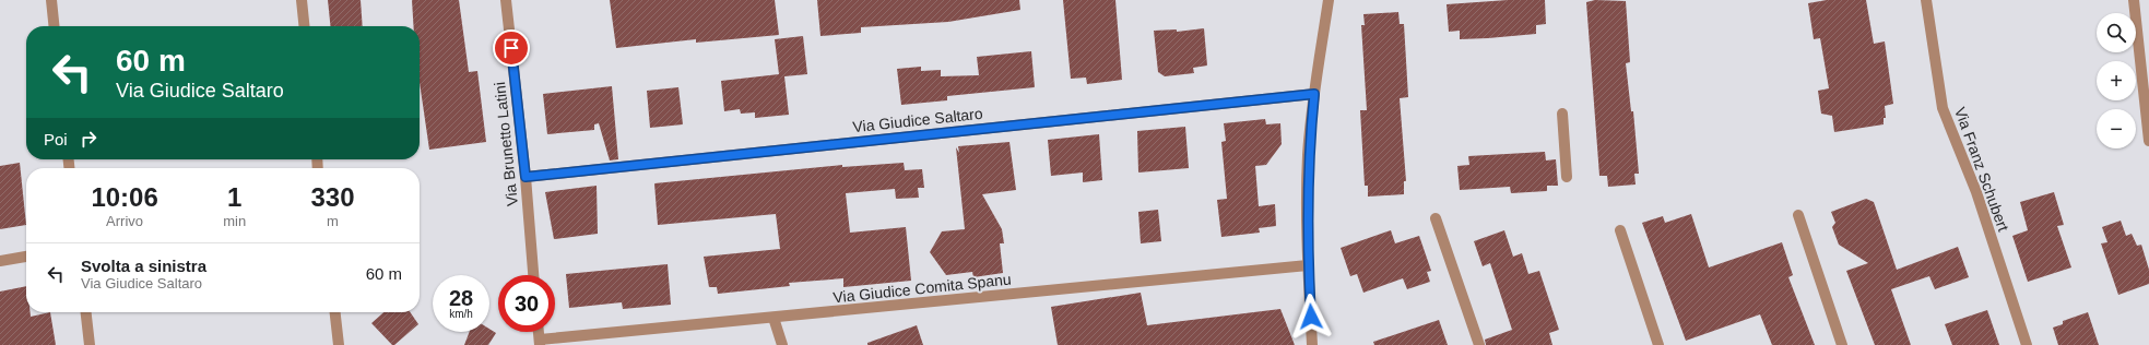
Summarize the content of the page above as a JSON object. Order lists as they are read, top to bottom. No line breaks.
{"streets":{"street":["Via Giudice Saltaro","Via Brunetto Latini","Via Franz Schubert","Via Giudice Comita Spanu"]},"crossings":[["Via Giudice Saltaro","Via Brunetto Latini"]],"page":{"map_buttons":["+","−"],"turn":["60 m","Via Giudice Saltaro"],"then":"Poi","eta":["10:06","Arrivo","1","min","330","m"],"list":[{"name":"Svolta a sinistra","note":"Via Giudice Saltaro","value":"60 m"}],"speed":"28 km/h","limit":"30"}}
